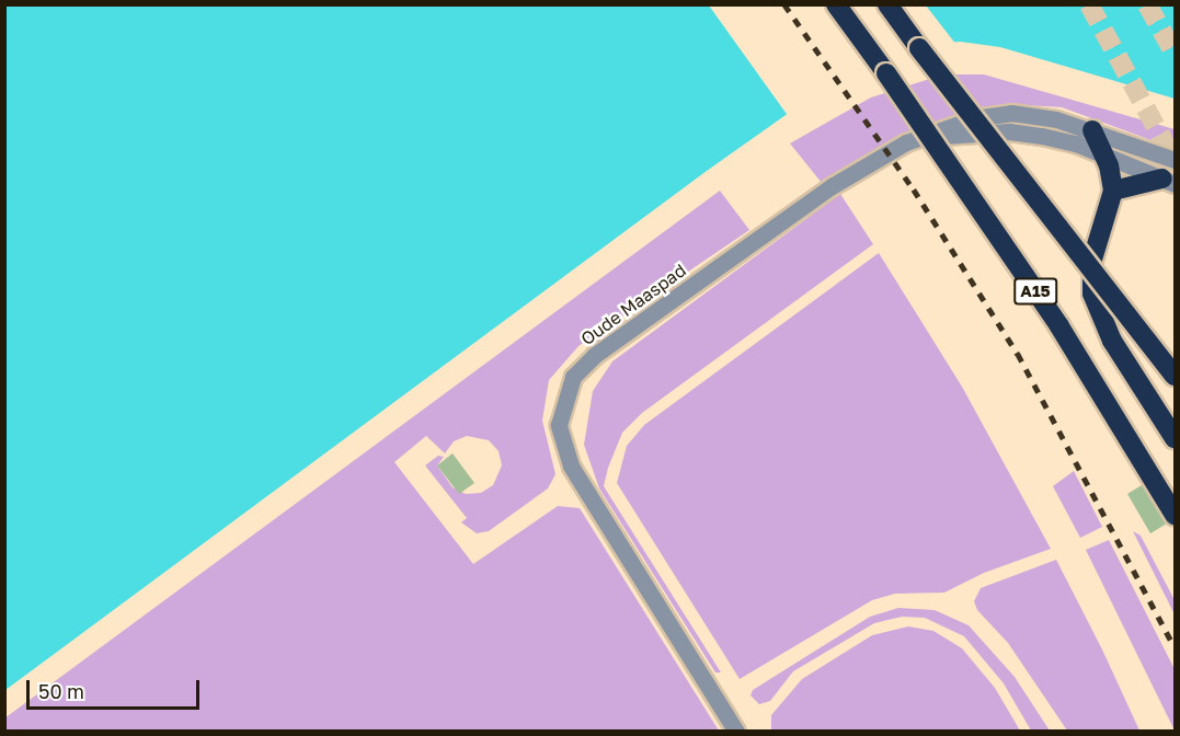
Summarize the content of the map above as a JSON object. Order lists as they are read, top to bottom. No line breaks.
{"streets":{"highway":["A15"],"street":["Oude Maaspad"]},"scale_bar":"50 m"}
